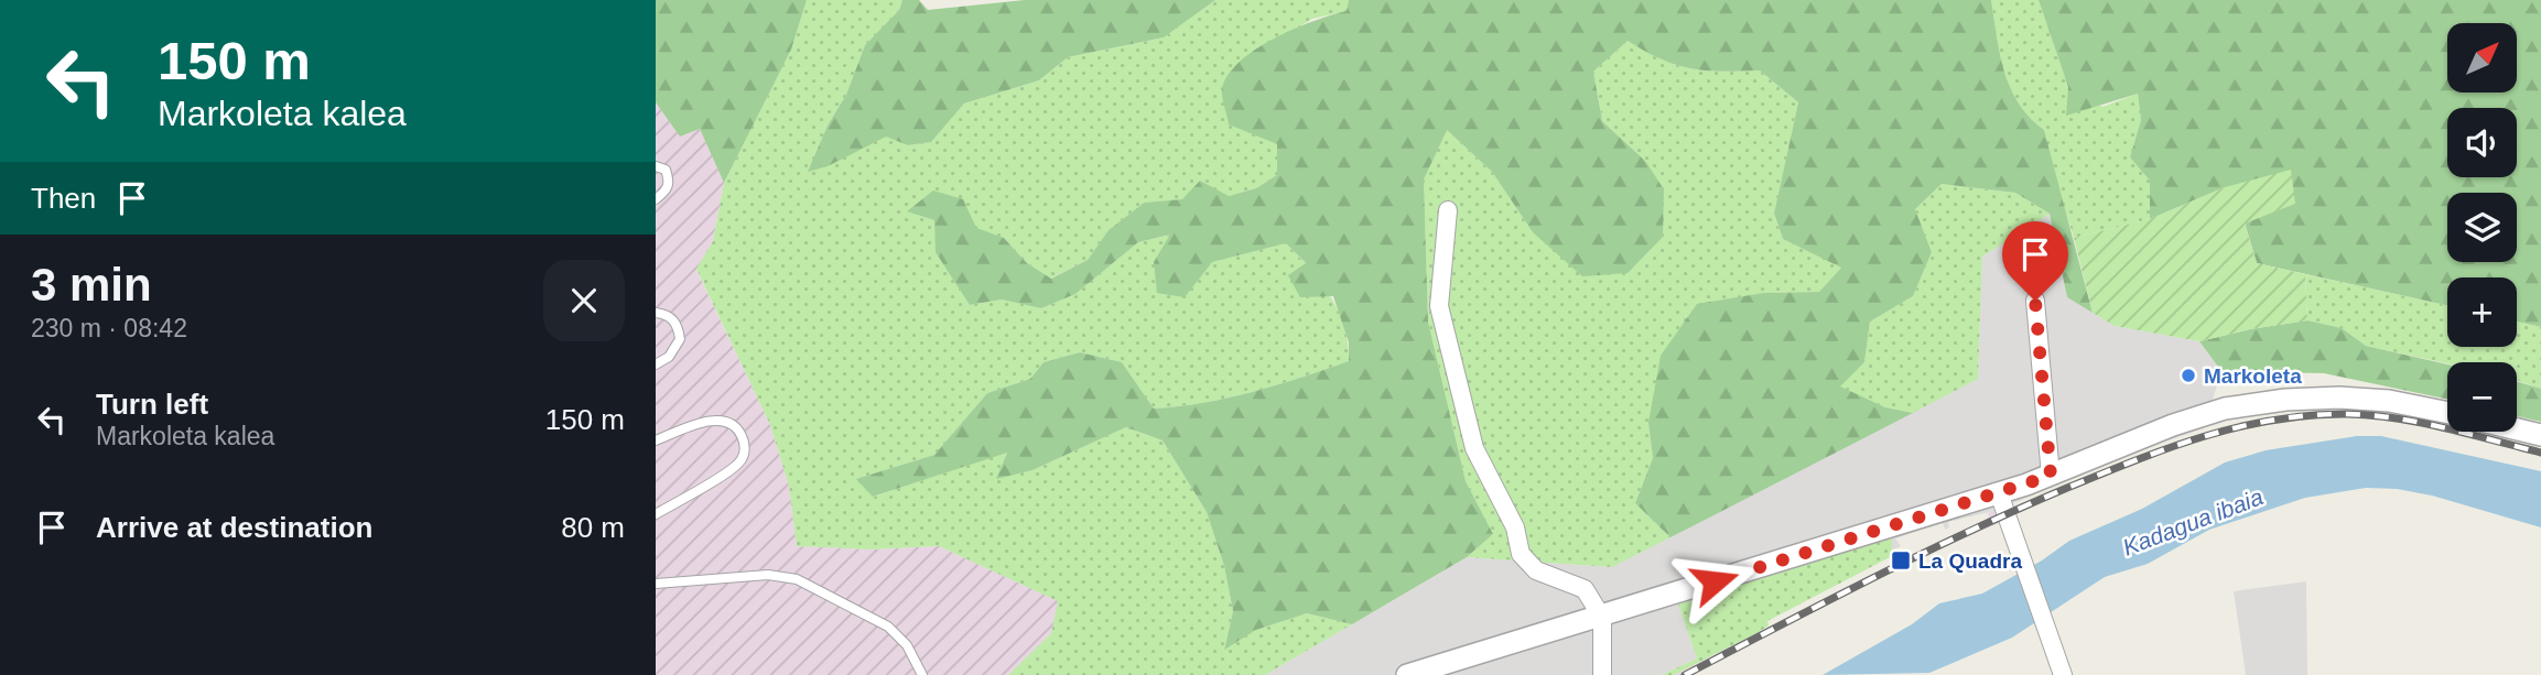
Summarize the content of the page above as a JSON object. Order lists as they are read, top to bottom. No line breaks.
{"water":["Kadagua ibaia"],"places":{"other":["Markoleta"],"transit":["La Quadra"]},"north":"top right","page":{"turn":["150 m","Markoleta kalea"],"map_buttons":["+","−"],"then":"Then","heading":["3 min","230 m · 08:42"],"list":[{"name":"Turn left","note":"Markoleta kalea","value":"150 m"},{"name":"Arrive at destination","value":"80 m"}]}}
